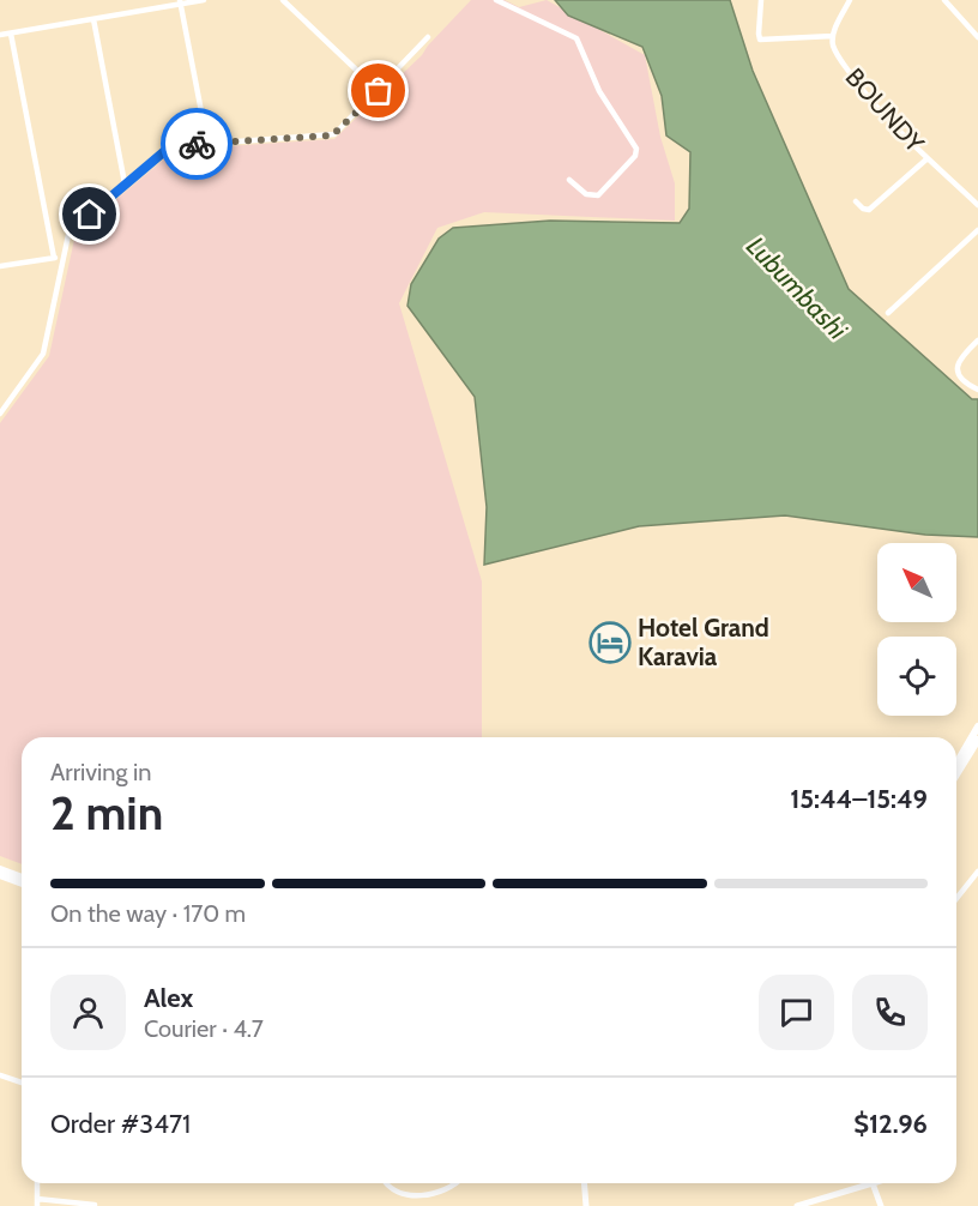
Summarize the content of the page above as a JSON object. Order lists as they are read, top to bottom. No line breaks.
{"streets":{"street":["BOUNDY"]},"water":["Lubumbashi"],"places":{"hotel":["Hotel Grand Karavia"]},"north":"top left","page":{"heading":["2 min","Arriving in","15:44–15:49"],"panel":["Alex","Courier · 4.7","Order #3471","$12.96"],"bar":"On the way · 170 m"}}
